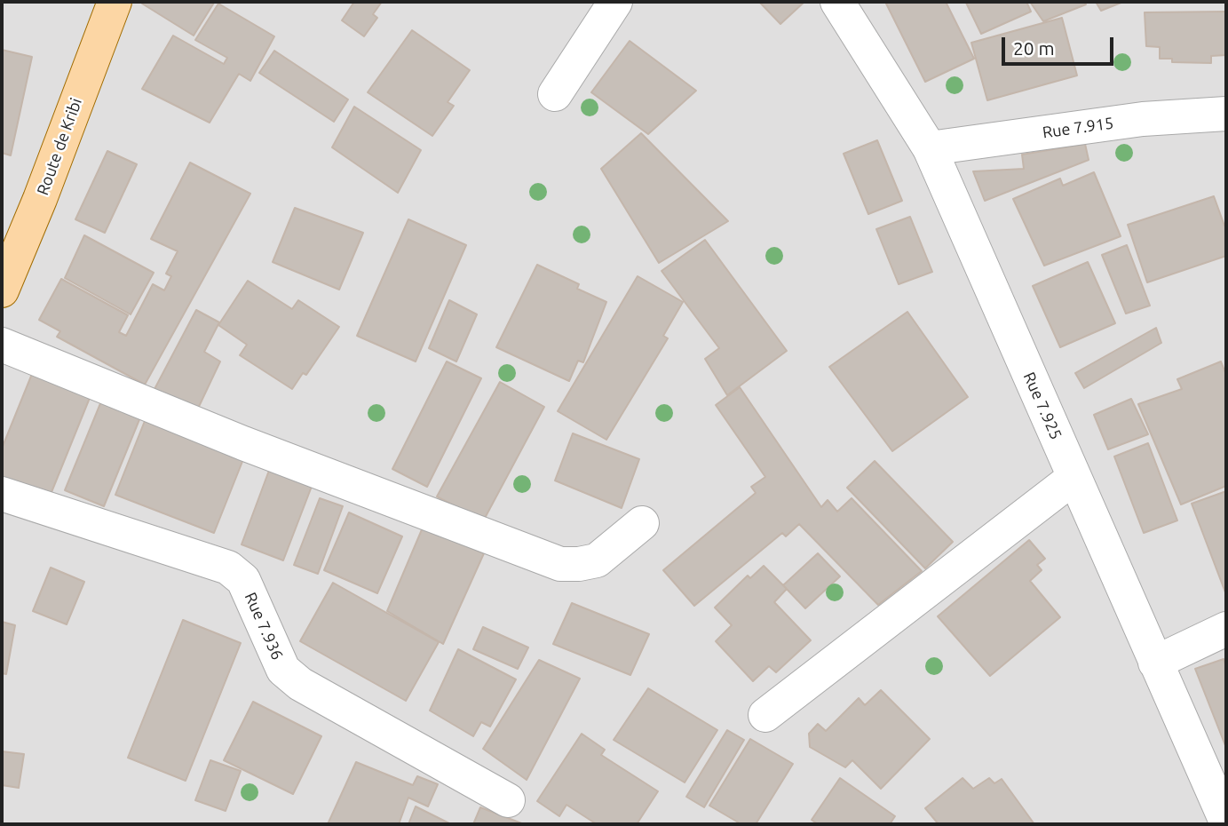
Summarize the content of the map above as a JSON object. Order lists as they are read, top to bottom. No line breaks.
{"streets":{"main road":["Route de Kribi"],"street":["Rue 7.915","Rue 7.925","Rue 7.936"]},"crossings":[["Rue 7.915","Rue 7.925"]],"scale_bar":"20 m"}
